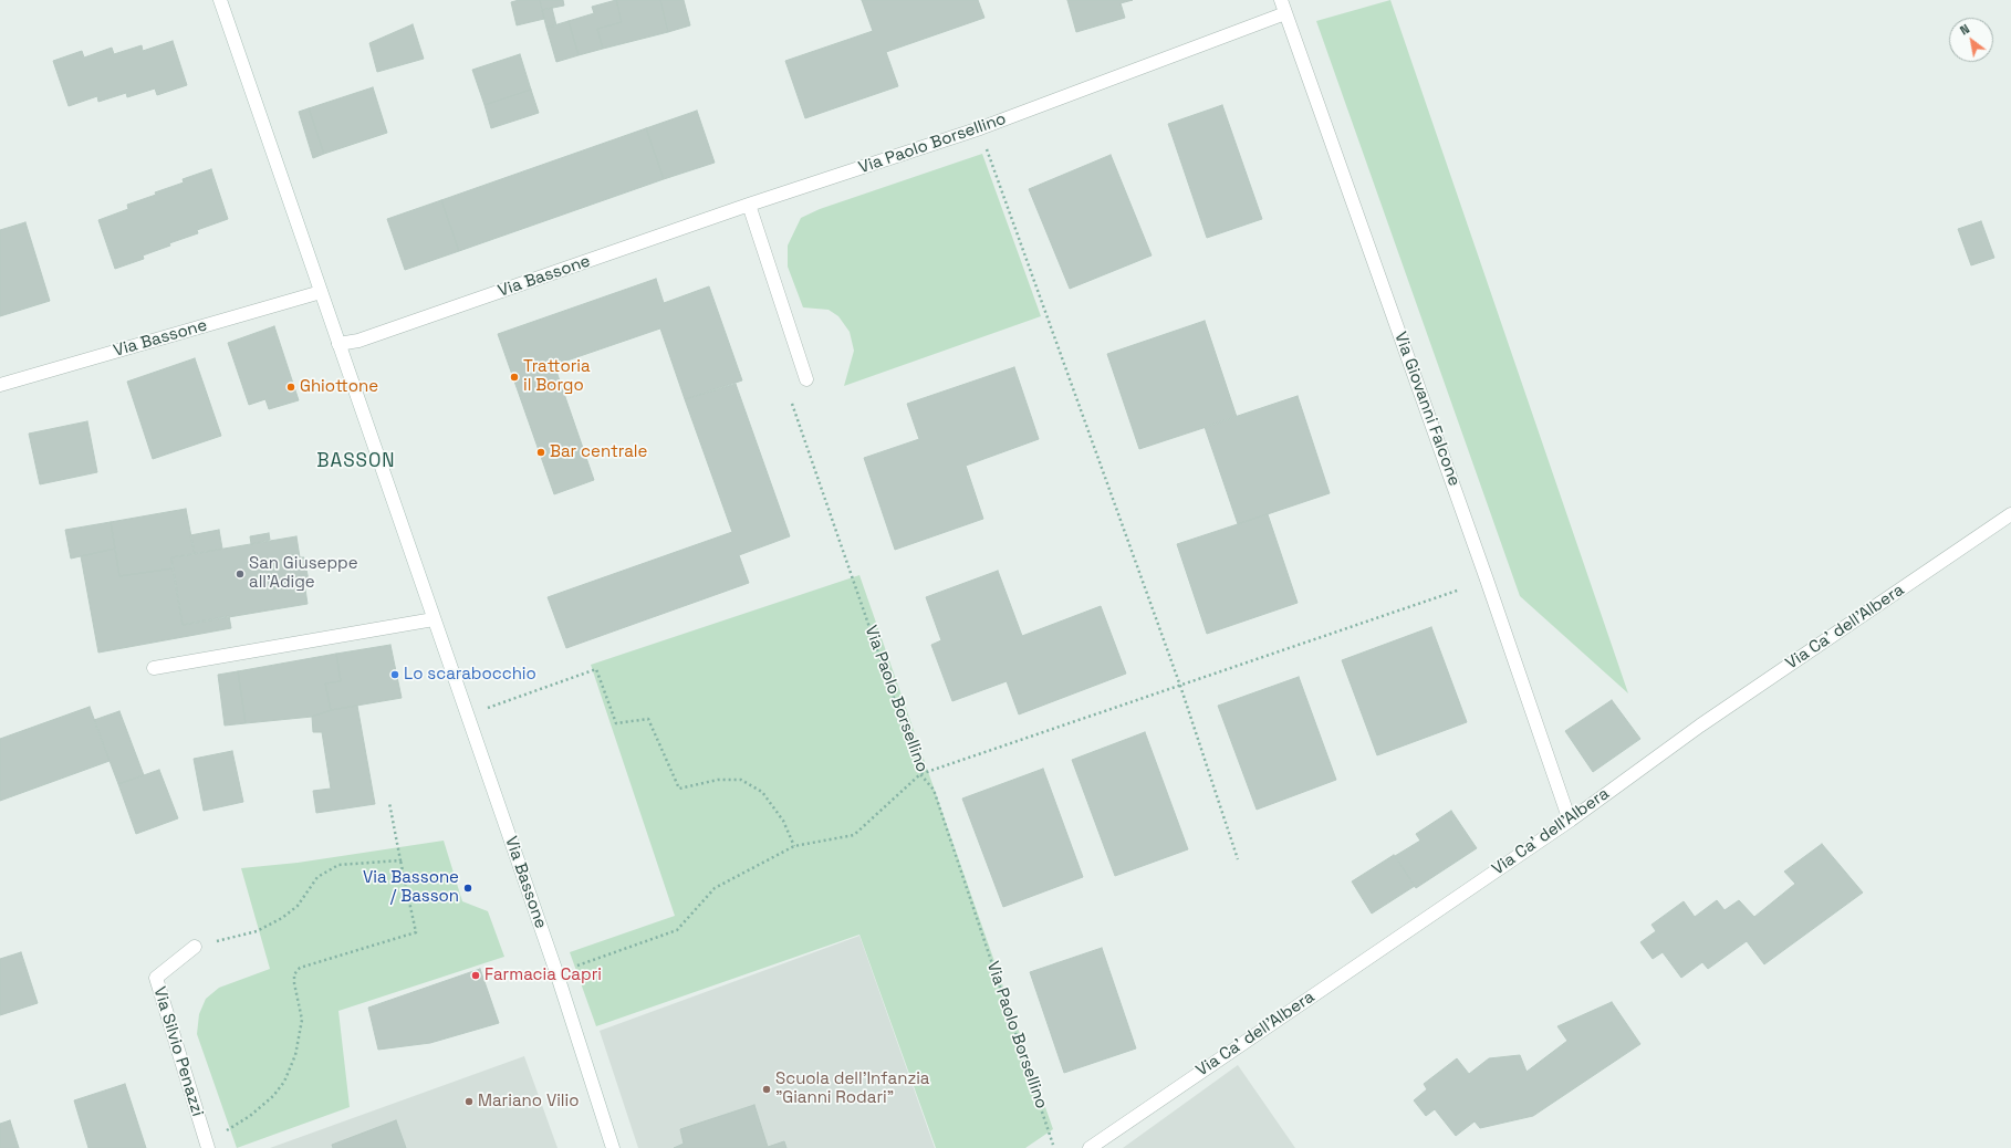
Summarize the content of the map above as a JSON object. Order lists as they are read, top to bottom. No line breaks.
{"streets":{"street":["Via Paolo Borsellino","Via Bassone","Via Giovanni Falcone","Via Ca' dell'Albera","Via Silvio Penazzi"]},"crossings":[["Via Paolo Borsellino","Via Bassone"],["Via Paolo Borsellino","Via Giovanni Falcone"],["Via Giovanni Falcone","Via Ca' dell'Albera"]],"districts":["BASSON"],"places":["Trattoria il Borgo","Ghiottone","Bar centrale","San Giuseppe all'Adige","Lo scarabocchio","Via Bassone / Basson","Farmacia Capri","Scuola dell'Infanzia \"Gianni Rodari\"","Mariano Vilio"],"north":"top left"}
